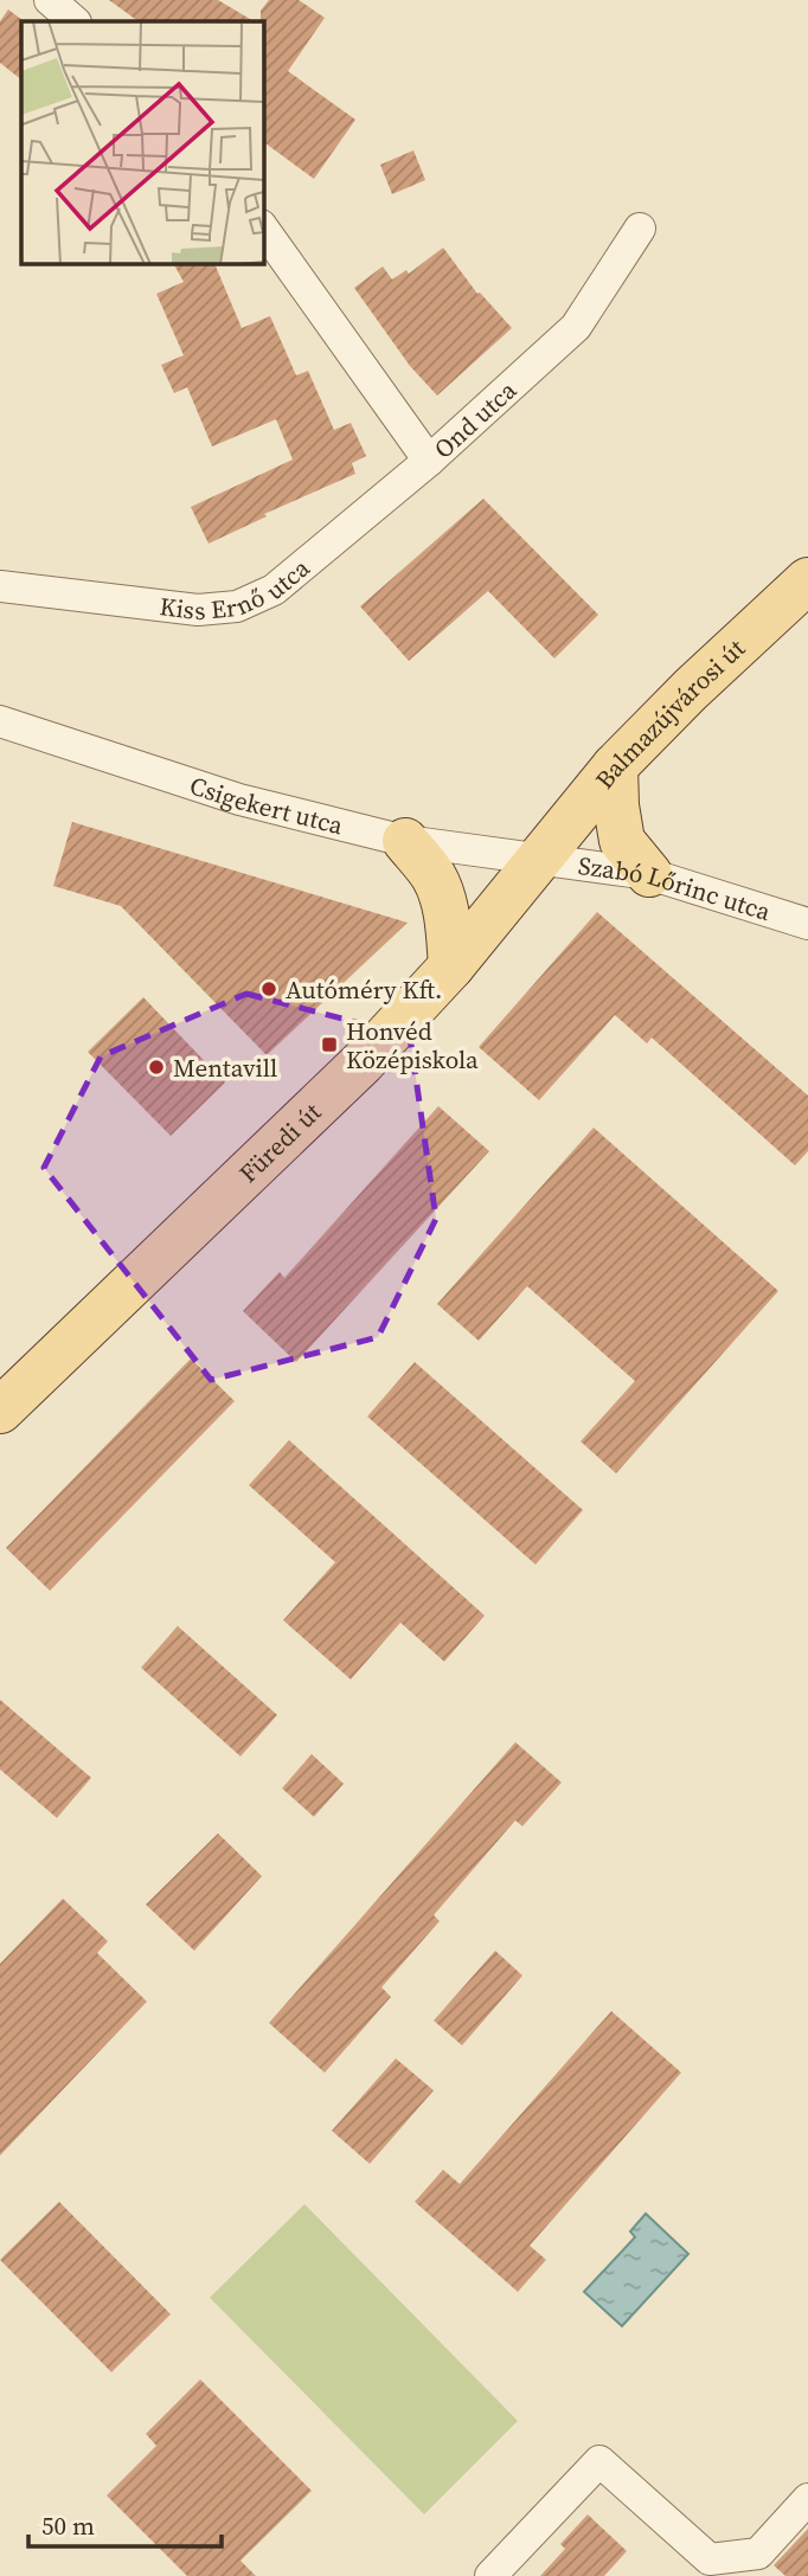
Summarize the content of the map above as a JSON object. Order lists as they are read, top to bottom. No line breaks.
{"streets":{"main road":["Balmazújvárosi út","Füredi út"],"street":["Ond utca","Kiss Ernő utca","Csigekert utca","Szabó Lőrinc utca"]},"crossings":[["Ond utca","Kiss Ernő utca"],["Balmazújvárosi út","Csigekert utca"],["Balmazújvárosi út","Szabó Lőrinc utca"],["Balmazújvárosi út","Füredi út"],["Csigekert utca","Szabó Lőrinc utca"],["Csigekert utca","Füredi út"],["Szabó Lőrinc utca","Füredi út"]],"places":{"other":["Autóméry Kft.","Mentavill"],"transit":["Honvéd Középiskola"]},"scale_bar":"50 m"}
